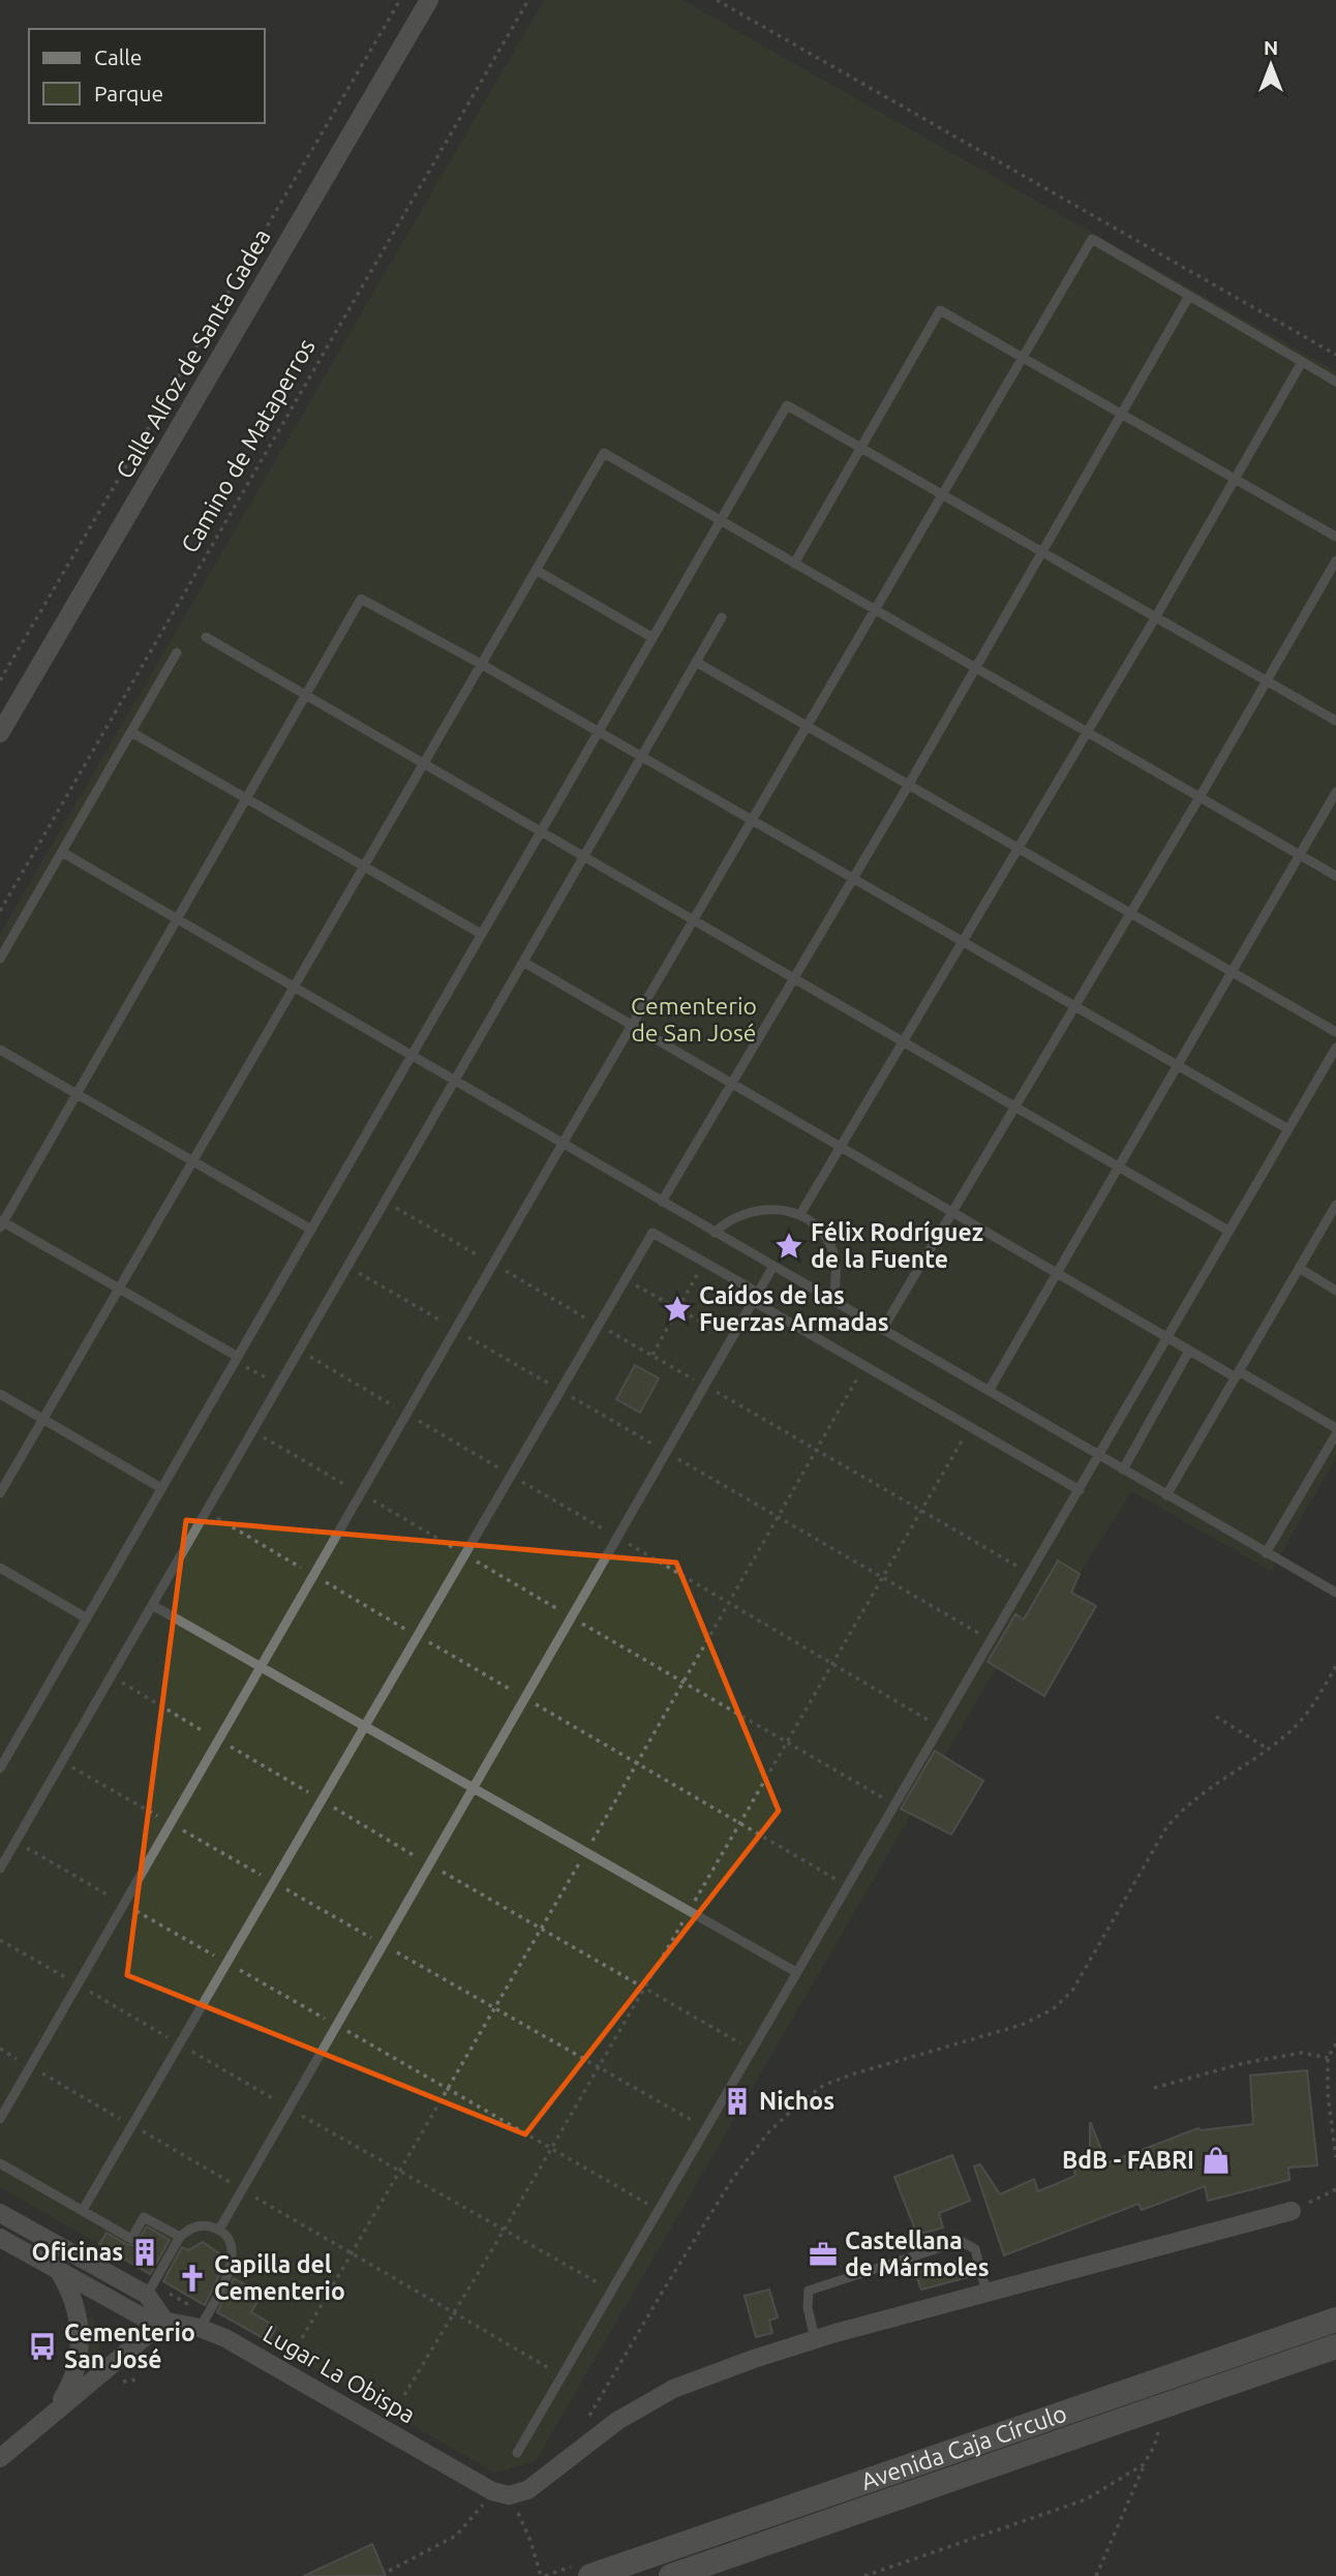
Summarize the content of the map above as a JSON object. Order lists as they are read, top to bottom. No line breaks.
{"streets":{"main road":["Avenida Caja Círculo"],"street":["Calle Alfoz de Santa Gadea","Lugar La Obispa"],"path":["Camino de Mataperros"]},"parks":["Cementerio de San José"],"places":{"place":["Félix Rodríguez de la Fuente","Caídos de las Fuerzas Armadas"],"building":["Nichos","Oficinas"],"shop":["BdB - FABRI"],"office":["Castellana de Mármoles"],"church":["Capilla del Cementerio"],"bus stop":["Cementerio San José"]},"legend":["Calle","Parque"],"north":"top"}
